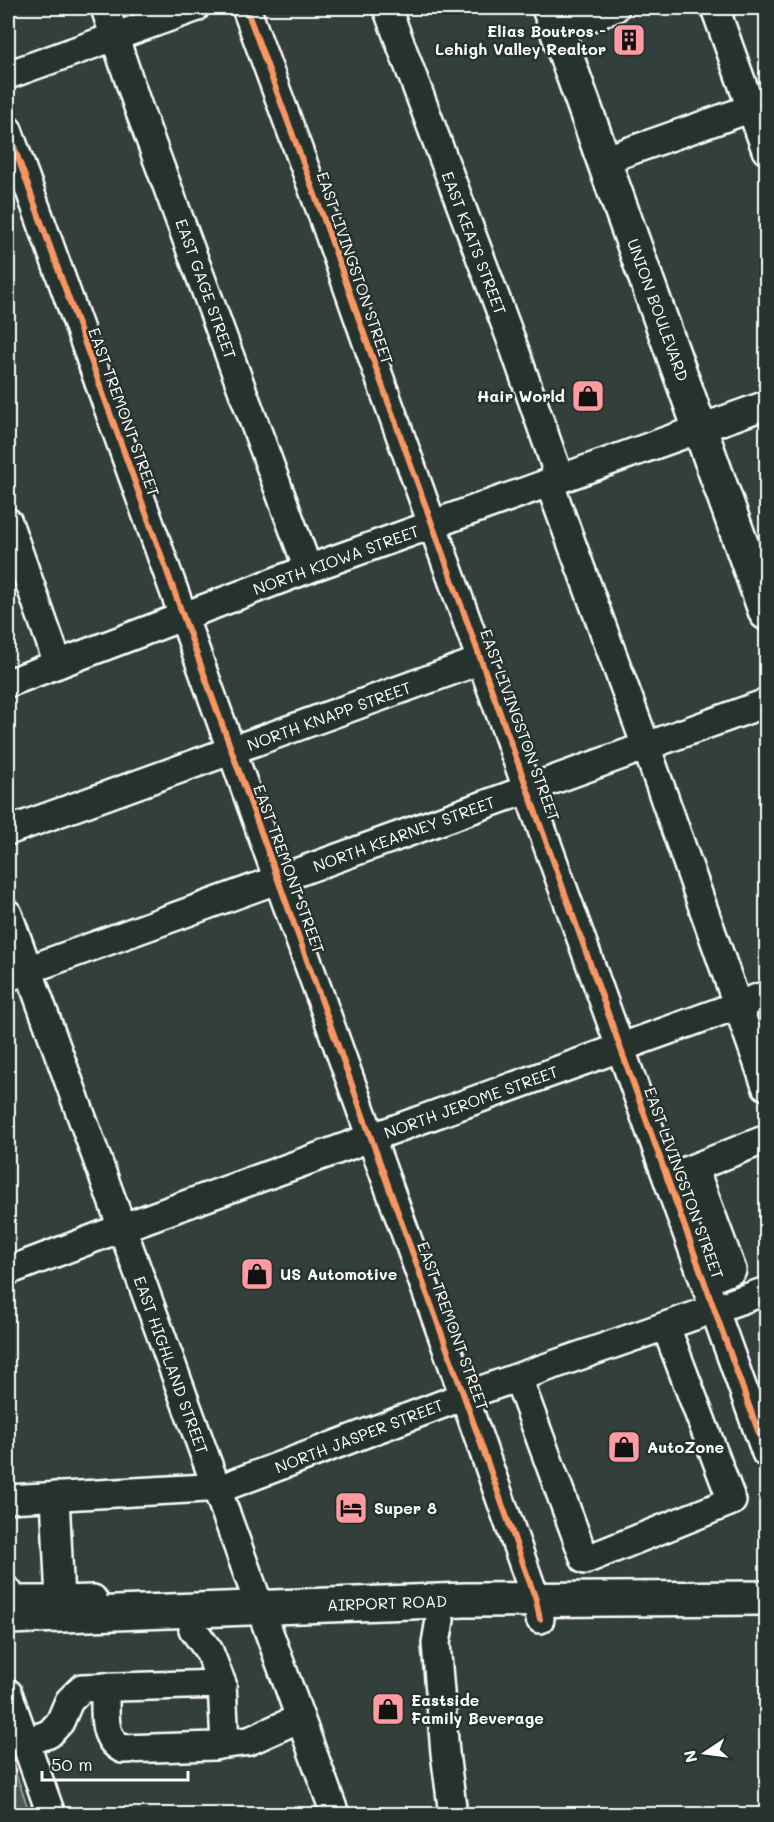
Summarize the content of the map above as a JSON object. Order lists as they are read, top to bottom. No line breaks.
{"streets":{"main road":["UNION BOULEVARD","AIRPORT ROAD"],"street":["EAST KEATS STREET","EAST LIVINGSTON STREET","EAST GAGE STREET","EAST TREMONT STREET","NORTH KIOWA STREET","NORTH KNAPP STREET","NORTH KEARNEY STREET","NORTH JEROME STREET","EAST HIGHLAND STREET","NORTH JASPER STREET"]},"crossings":[["EAST KEATS STREET","NORTH KIOWA STREET"],["EAST KEATS STREET","NORTH KEARNEY STREET"],["EAST KEATS STREET","NORTH JEROME STREET"],["EAST LIVINGSTON STREET","NORTH KIOWA STREET"],["EAST LIVINGSTON STREET","NORTH KNAPP STREET"],["EAST LIVINGSTON STREET","NORTH KEARNEY STREET"],["EAST LIVINGSTON STREET","NORTH JEROME STREET"],["EAST LIVINGSTON STREET","NORTH JASPER STREET"],["EAST GAGE STREET","NORTH KIOWA STREET"],["UNION BOULEVARD","NORTH KIOWA STREET"],["EAST TREMONT STREET","NORTH KIOWA STREET"],["EAST TREMONT STREET","NORTH KNAPP STREET"],["EAST TREMONT STREET","NORTH KEARNEY STREET"],["EAST TREMONT STREET","NORTH JEROME STREET"],["EAST TREMONT STREET","NORTH JASPER STREET"],["EAST TREMONT STREET","AIRPORT ROAD"],["NORTH KEARNEY STREET","EAST HIGHLAND STREET"],["NORTH JEROME STREET","EAST HIGHLAND STREET"],["EAST HIGHLAND STREET","NORTH JASPER STREET"],["EAST HIGHLAND STREET","AIRPORT ROAD"]],"places":{"building":["Elias Boutros - Lehigh Valley Realtor"],"shop":["Hair World","US Automotive","AutoZone","Eastside Family Beverage"],"hotel":["Super 8"]},"scale_bar":"50 m","north":"left"}
